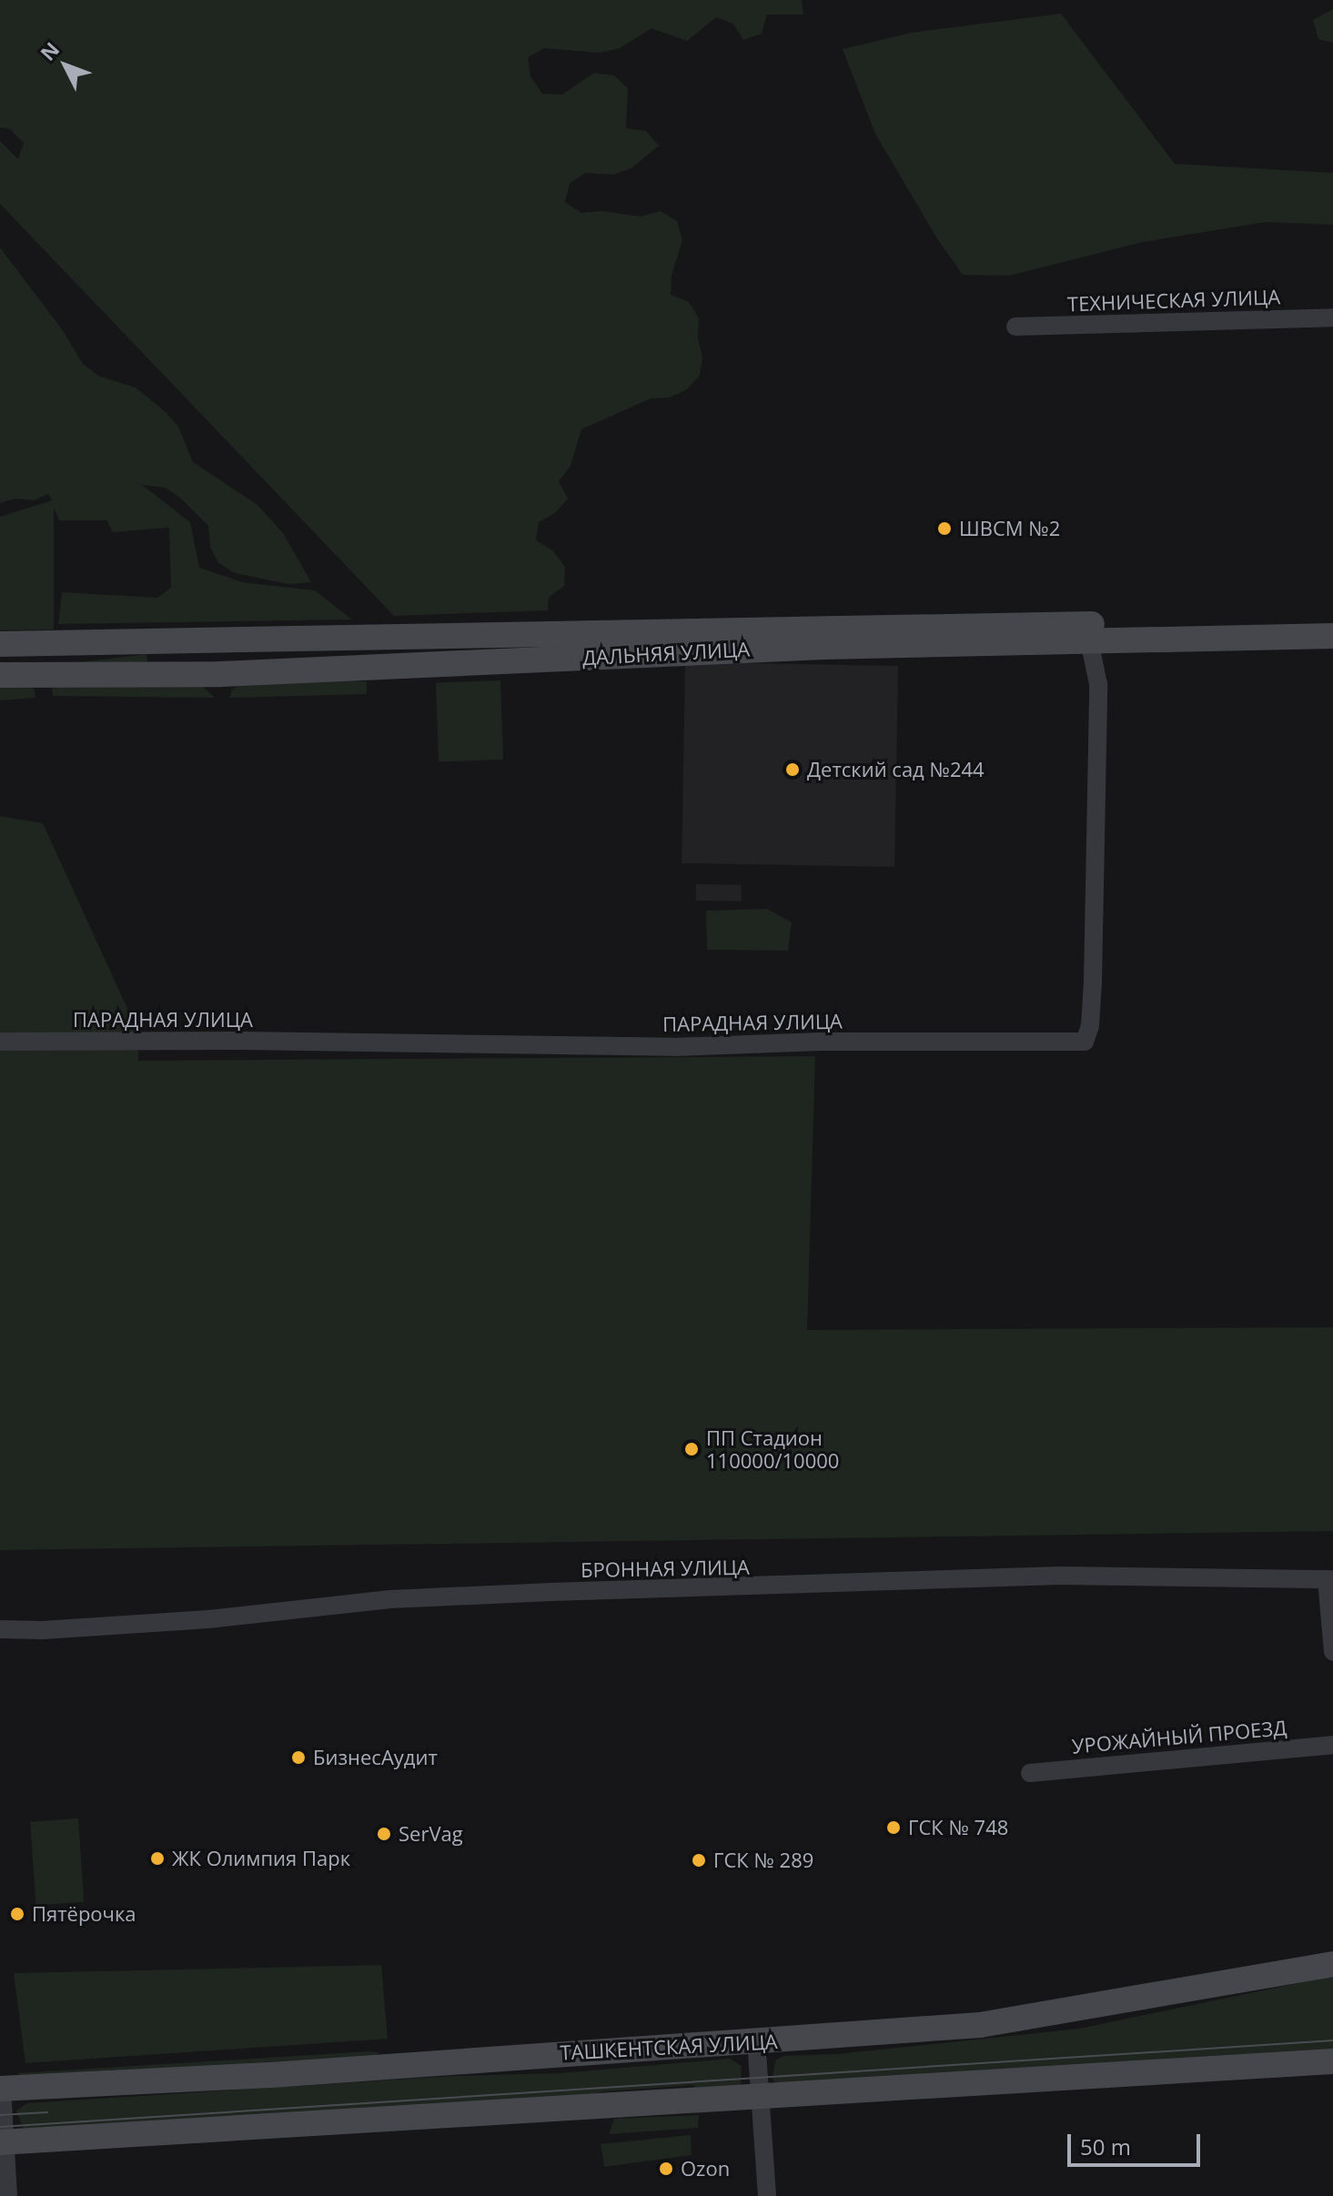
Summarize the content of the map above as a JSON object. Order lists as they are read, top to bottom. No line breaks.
{"streets":{"main road":["ДАЛЬНЯЯ УЛИЦА","ТАШКЕНТСКАЯ УЛИЦА"],"street":["ТЕХНИЧЕСКАЯ УЛИЦА","ПАРАДНАЯ УЛИЦА","БРОННАЯ УЛИЦА","УРОЖАЙНЫЙ ПРОЕЗД"]},"crossings":[["ДАЛЬНЯЯ УЛИЦА","ПАРАДНАЯ УЛИЦА"]],"places":["ШВСМ №2","Детский сад №244","ПП Стадион 110000/10000","БизнесАудит","ГСК № 748","SerVag","ЖК Олимпия Парк","ГСК № 289","Пятёрочка","Ozon"],"scale_bar":"50 m","north":"top left"}
